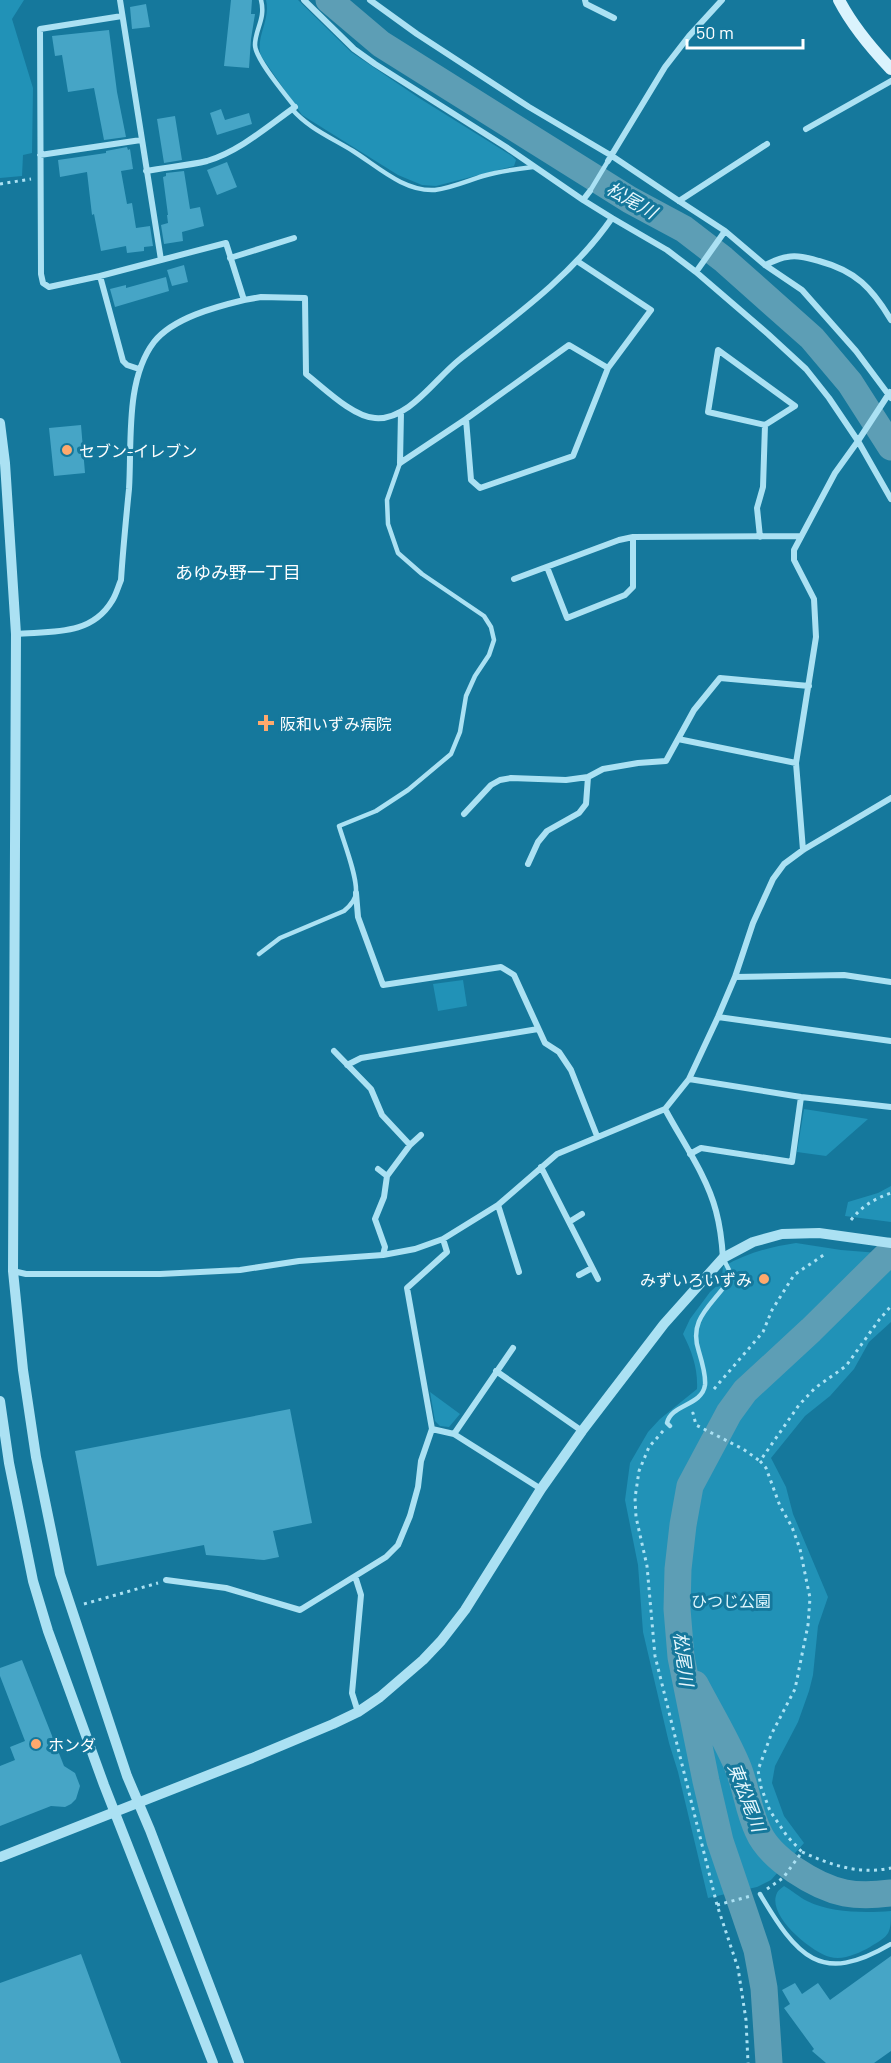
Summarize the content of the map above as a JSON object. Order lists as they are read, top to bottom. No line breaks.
{"districts":["あゆみ野一丁目"],"water":["松尾川","東松尾川"],"parks":["ひつじ公園"],"places":{"other":["セブン-イレブン","みずいろいずみ","ホンダ"],"health":["阪和いずみ病院"]},"scale_bar":"50 m"}
